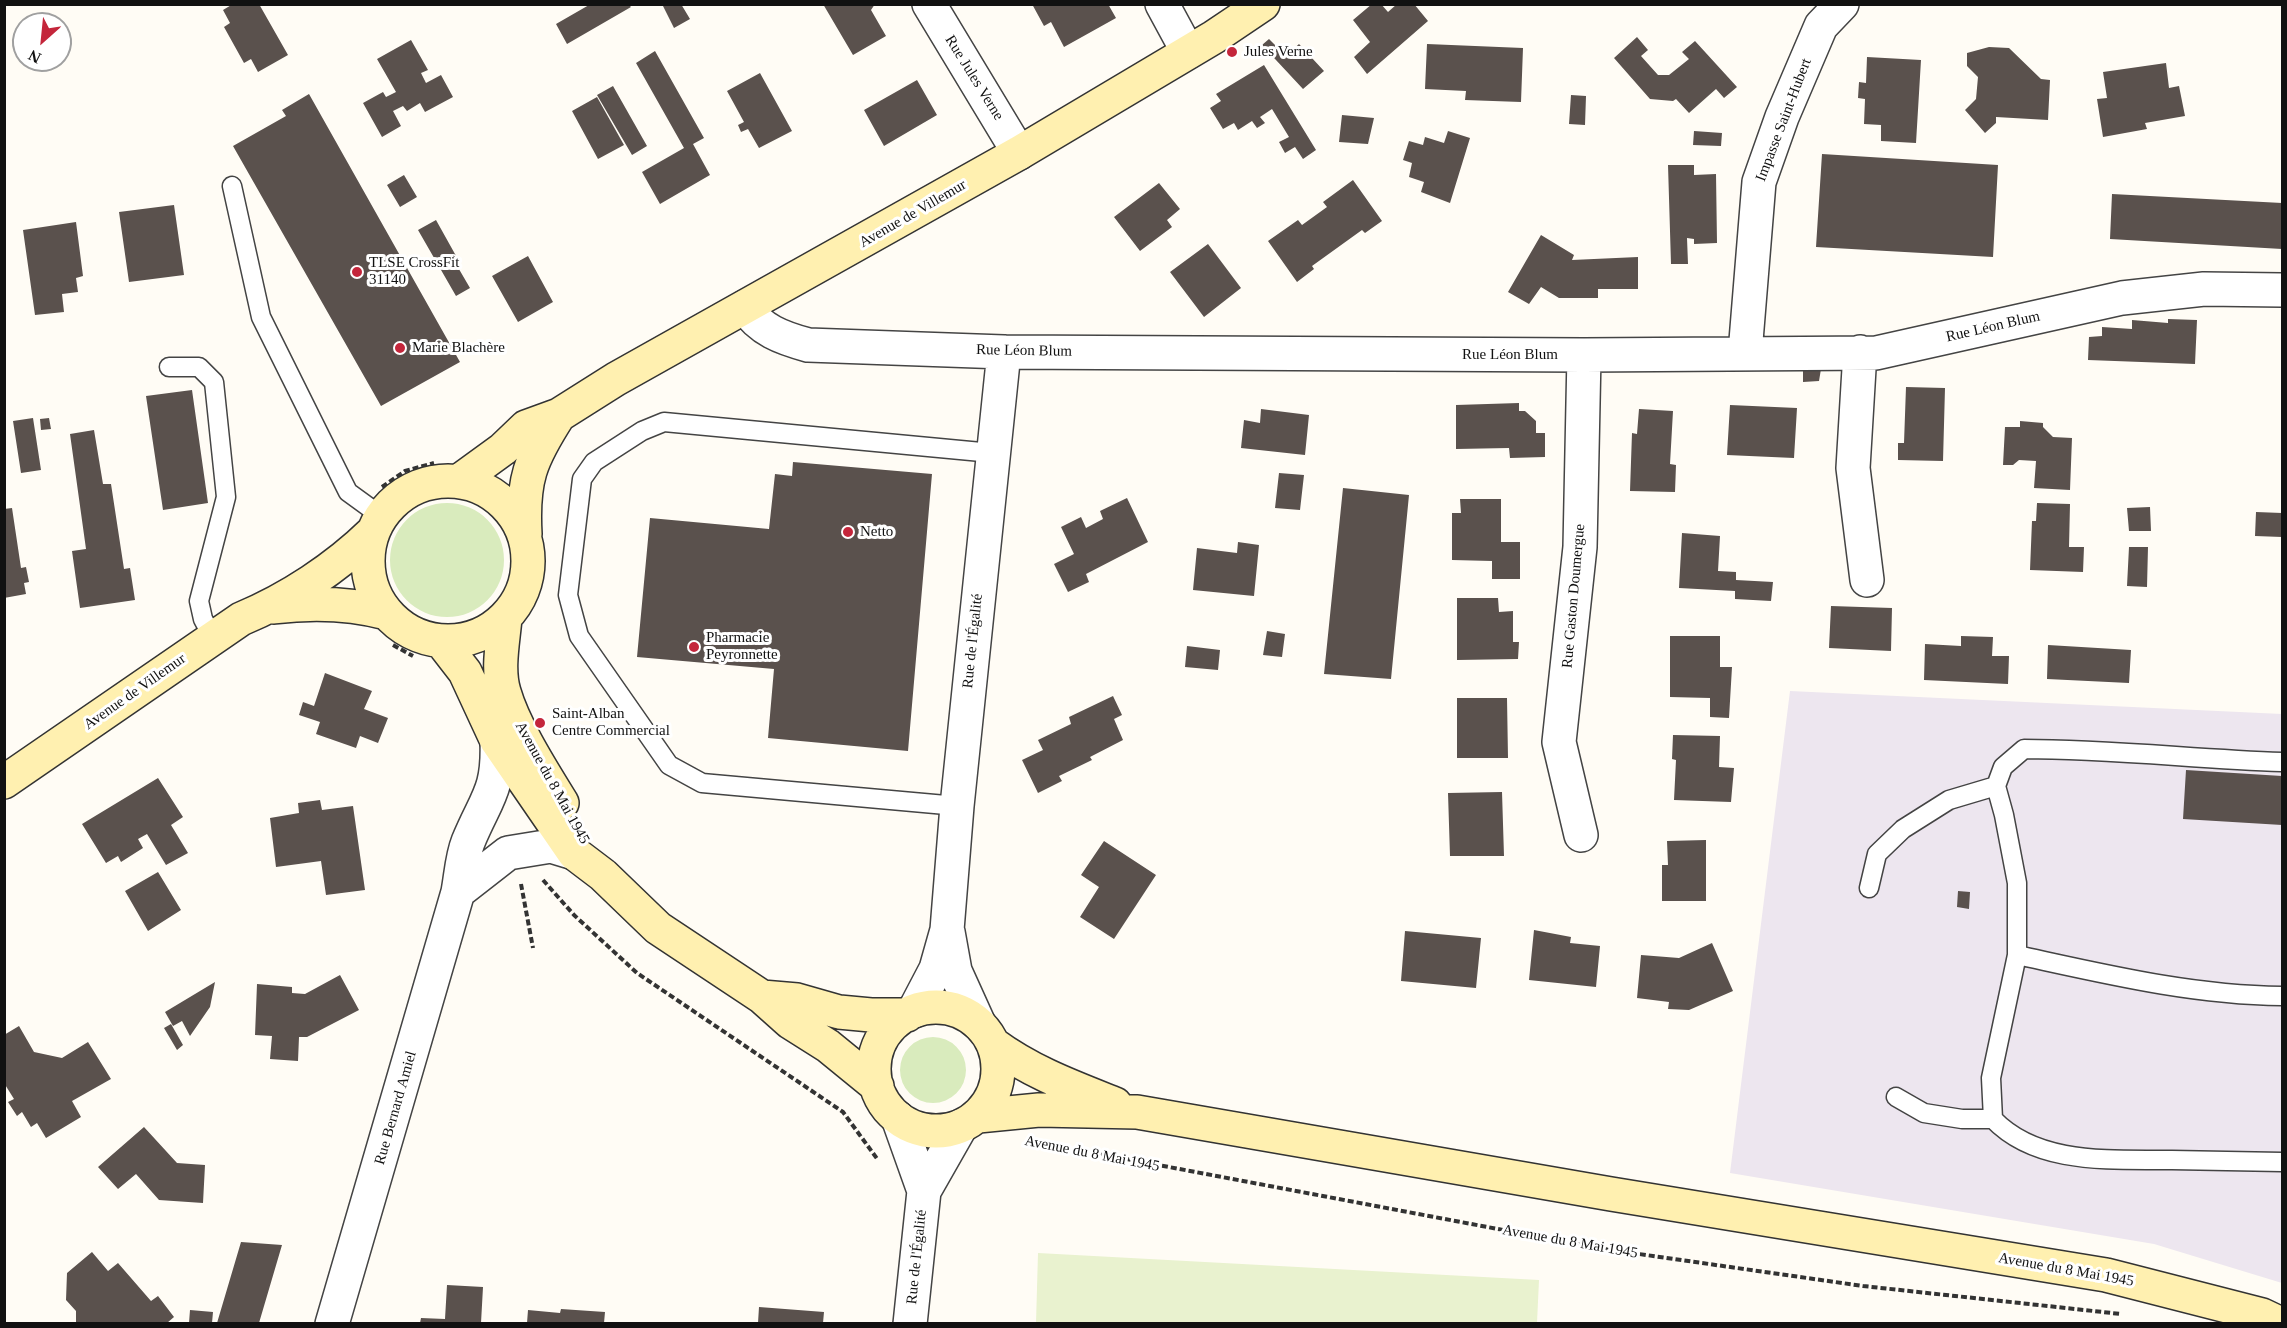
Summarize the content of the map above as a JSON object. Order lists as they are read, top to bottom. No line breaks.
{"streets":{"main road":["Avenue de Villemur","Avenue du 8 Mai 1945"],"street":["Rue Jules Verne","Impasse Saint-Hubert","Rue Léon Blum","Rue Gaston Doumergue","Rue de l'Égalité","Rue Bernard Amiel"]},"crossings":[["Rue Jules Verne","Avenue de Villemur"],["Impasse Saint-Hubert","Rue Léon Blum"],["Avenue de Villemur","Rue Léon Blum"],["Avenue de Villemur","Avenue du 8 Mai 1945"],["Rue Léon Blum","Rue Gaston Doumergue"],["Rue Léon Blum","Rue de l'Égalité"],["Rue de l'Égalité","Avenue du 8 Mai 1945"],["Avenue du 8 Mai 1945","Rue Bernard Amiel"]],"places":["Jules Verne","TLSE CrossFit 31140","Marie Blachère","Netto","Pharmacie Peyronnette","Saint-Alban Centre Commercial"],"north":"bottom left"}
